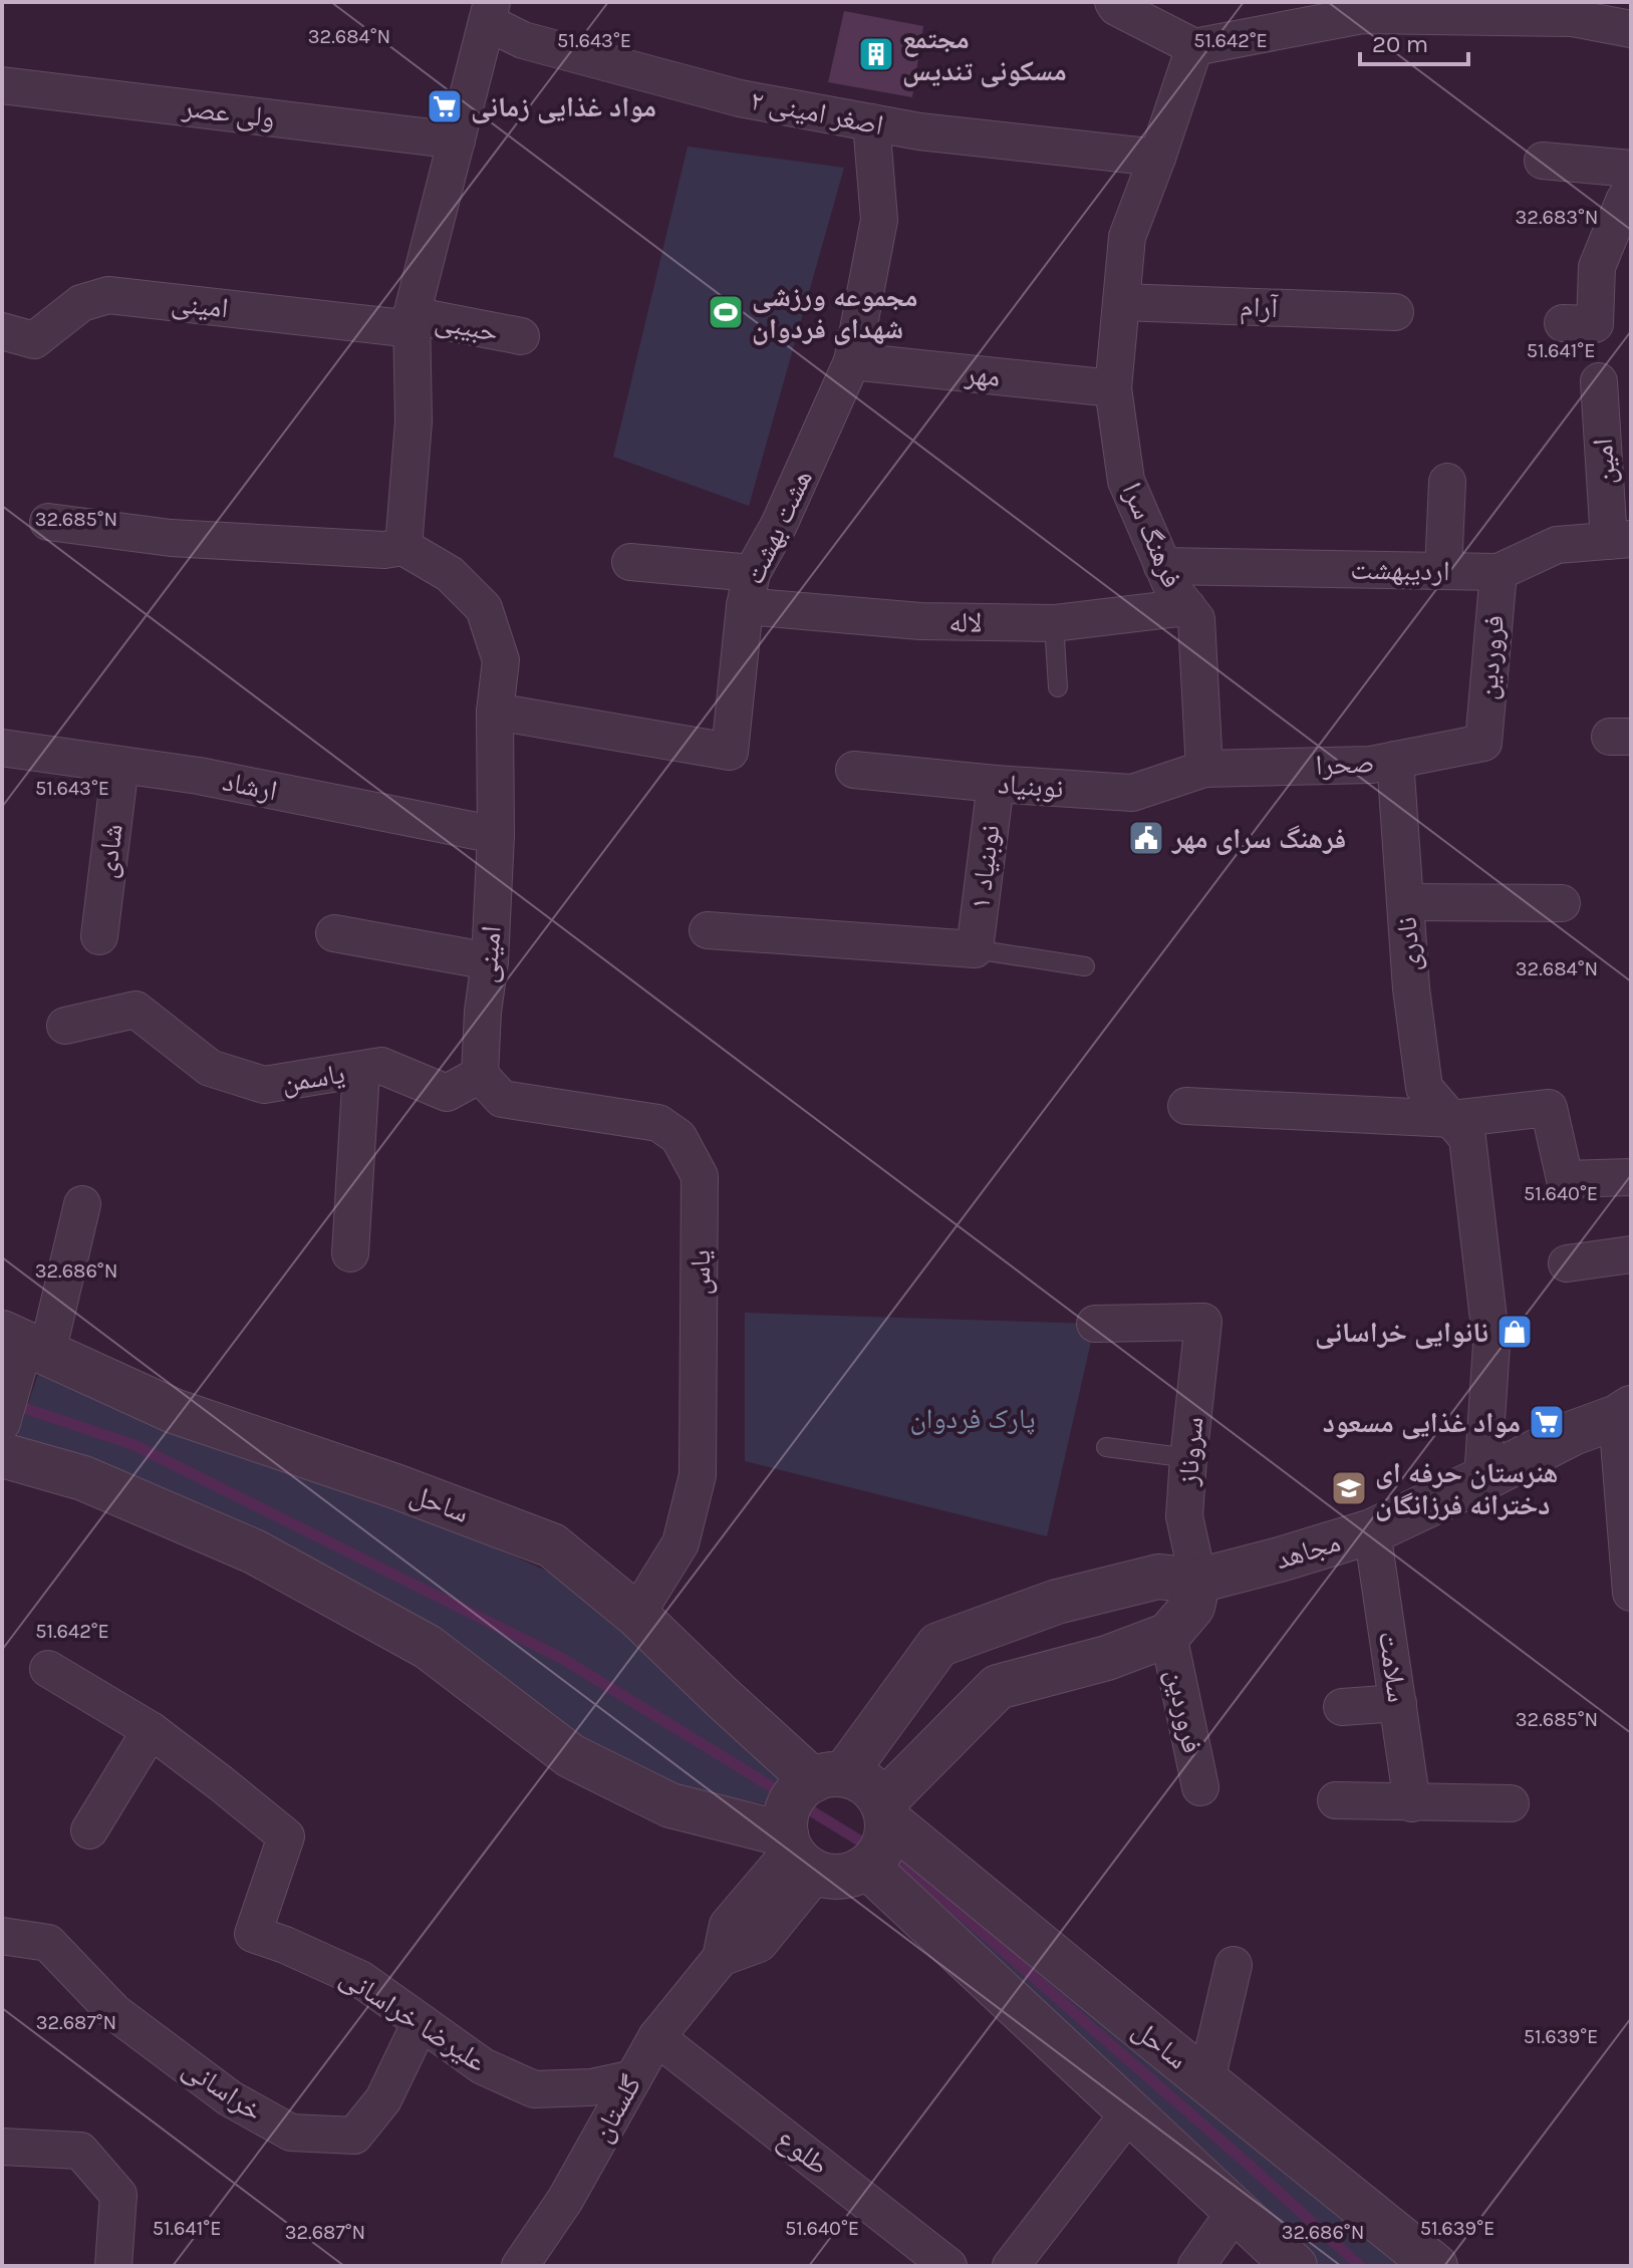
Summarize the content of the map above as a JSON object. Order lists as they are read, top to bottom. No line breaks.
{"streets":{"street":["ولی عصر","۲ اصغر امینی","امینی","آرام","حبیبی","مهر","امین","هشت بهشت","فرهنگ سرا","اردیبهشت","لاله","فروردین","صحرا","ارشاد","نوبنیاد","شادی","نوبنیاد ۱","نادری","یاسمن","یاس","سروناز","ساحل","مجاهد","سلامت","علیرضا خراسانی","خراسانی","گلستان","طلوع"]},"crossings":[["۲ اصغر امینی","هشت بهشت"],["۲ اصغر امینی","فرهنگ سرا"],["امینی","حبیبی"],["امینی","هشت بهشت"],["امینی","ارشاد"],["امینی","یاسمن"],["امینی","یاس"],["آرام","فرهنگ سرا"],["مهر","هشت بهشت"],["مهر","فرهنگ سرا"],["امین","اردیبهشت"],["هشت بهشت","لاله"],["فرهنگ سرا","اردیبهشت"],["فرهنگ سرا","لاله"],["فرهنگ سرا","صحرا"],["فرهنگ سرا","نوبنیاد"],["اردیبهشت","فروردین"],["فروردین","صحرا"],["صحرا","نوبنیاد"],["صحرا","نادری"],["ارشاد","شادی"],["نوبنیاد","نوبنیاد ۱"],["نادری","مجاهد"],["یاسمن","یاس"],["یاس","ساحل"],["سروناز","مجاهد"],["ساحل","مجاهد"],["ساحل","گلستان"],["مجاهد","سلامت"],["مجاهد","گلستان"],["علیرضا خراسانی","خراسانی"],["علیرضا خراسانی","گلستان"],["گلستان","طلوع"]],"parks":["پارک فردوان"],"places":{"building":["مجتمع مسکونی تندیس"],"supermarket":["مواد غذایی زمانی","مواد غذایی مسعود"],"sports":["مجموعه ورزشی شهدای فردوان"],"public building":["فرهنگ سرای مهر"],"shop":["نانوایی خراسانی"],"school or university":["هنرستان حرفه ای دخترانه فرزانگان"]},"scale_bar":"20 m","coordinates":["32.684°N","51.643°E","51.642°E","32.683°N","51.641°E","32.685°N","51.640°E","32.686°N","32.687°N","51.639°E"]}
